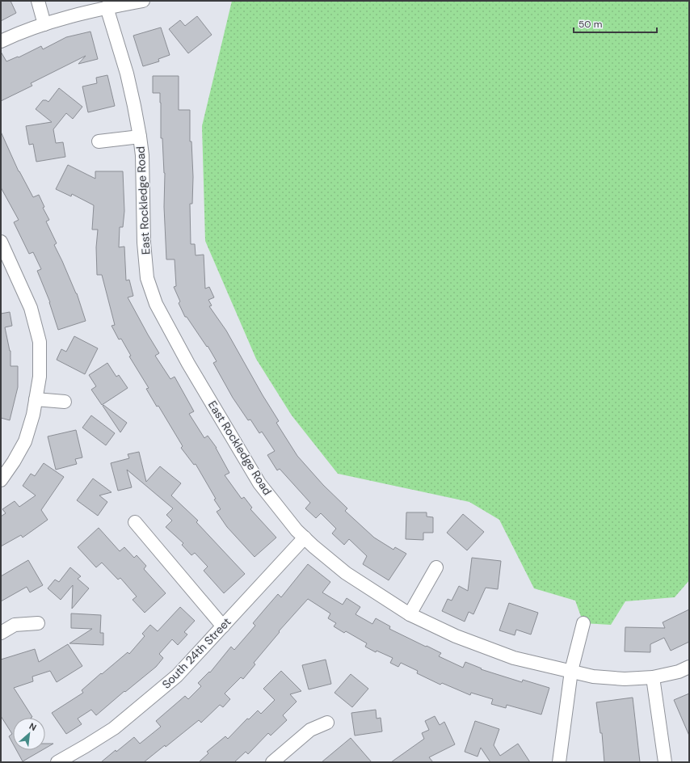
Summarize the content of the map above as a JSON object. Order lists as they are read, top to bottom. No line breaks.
{"streets":{"street":["East Rockledge Road","South 24th Street"]},"crossings":[["East Rockledge Road","South 24th Street"]],"scale_bar":"50 m","north":"top right"}
